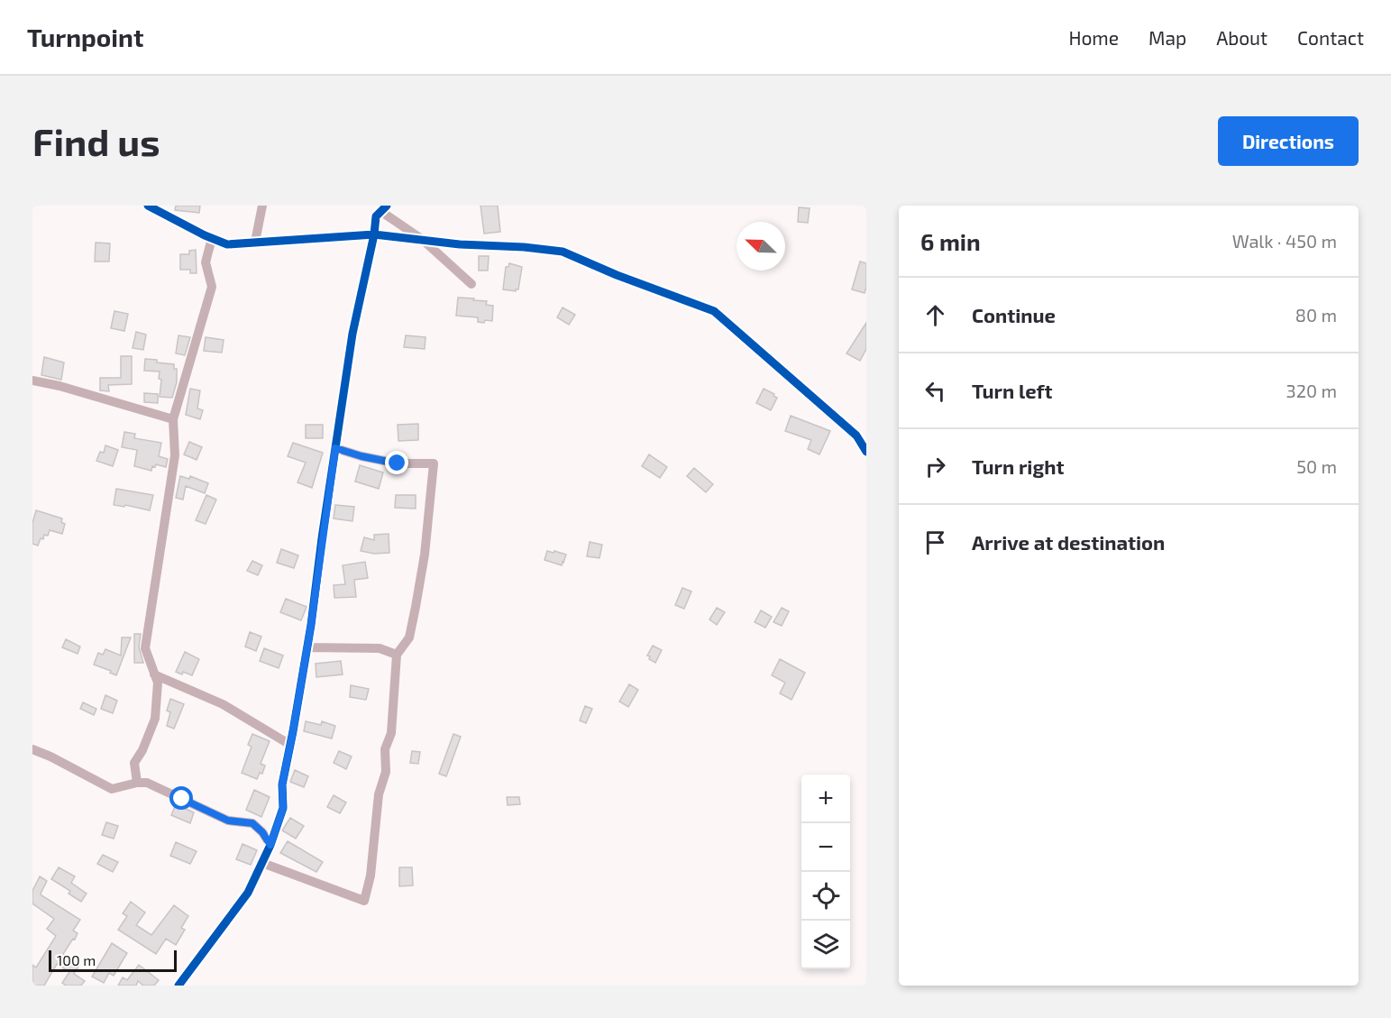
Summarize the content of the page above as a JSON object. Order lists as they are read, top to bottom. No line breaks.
{"scale_bar":"100 m","north":"top left","page":{"header":"Turnpoint","nav":["Home","Map","About","Contact"],"buttons":"Directions","title":"Find us","heading":["6 min","Walk · 450 m"],"list":[["Continue","80 m"],["Turn left","320 m"],["Turn right","50 m"],"Arrive at destination"],"map_buttons":["+","−"],"scale":"100 m"}}
